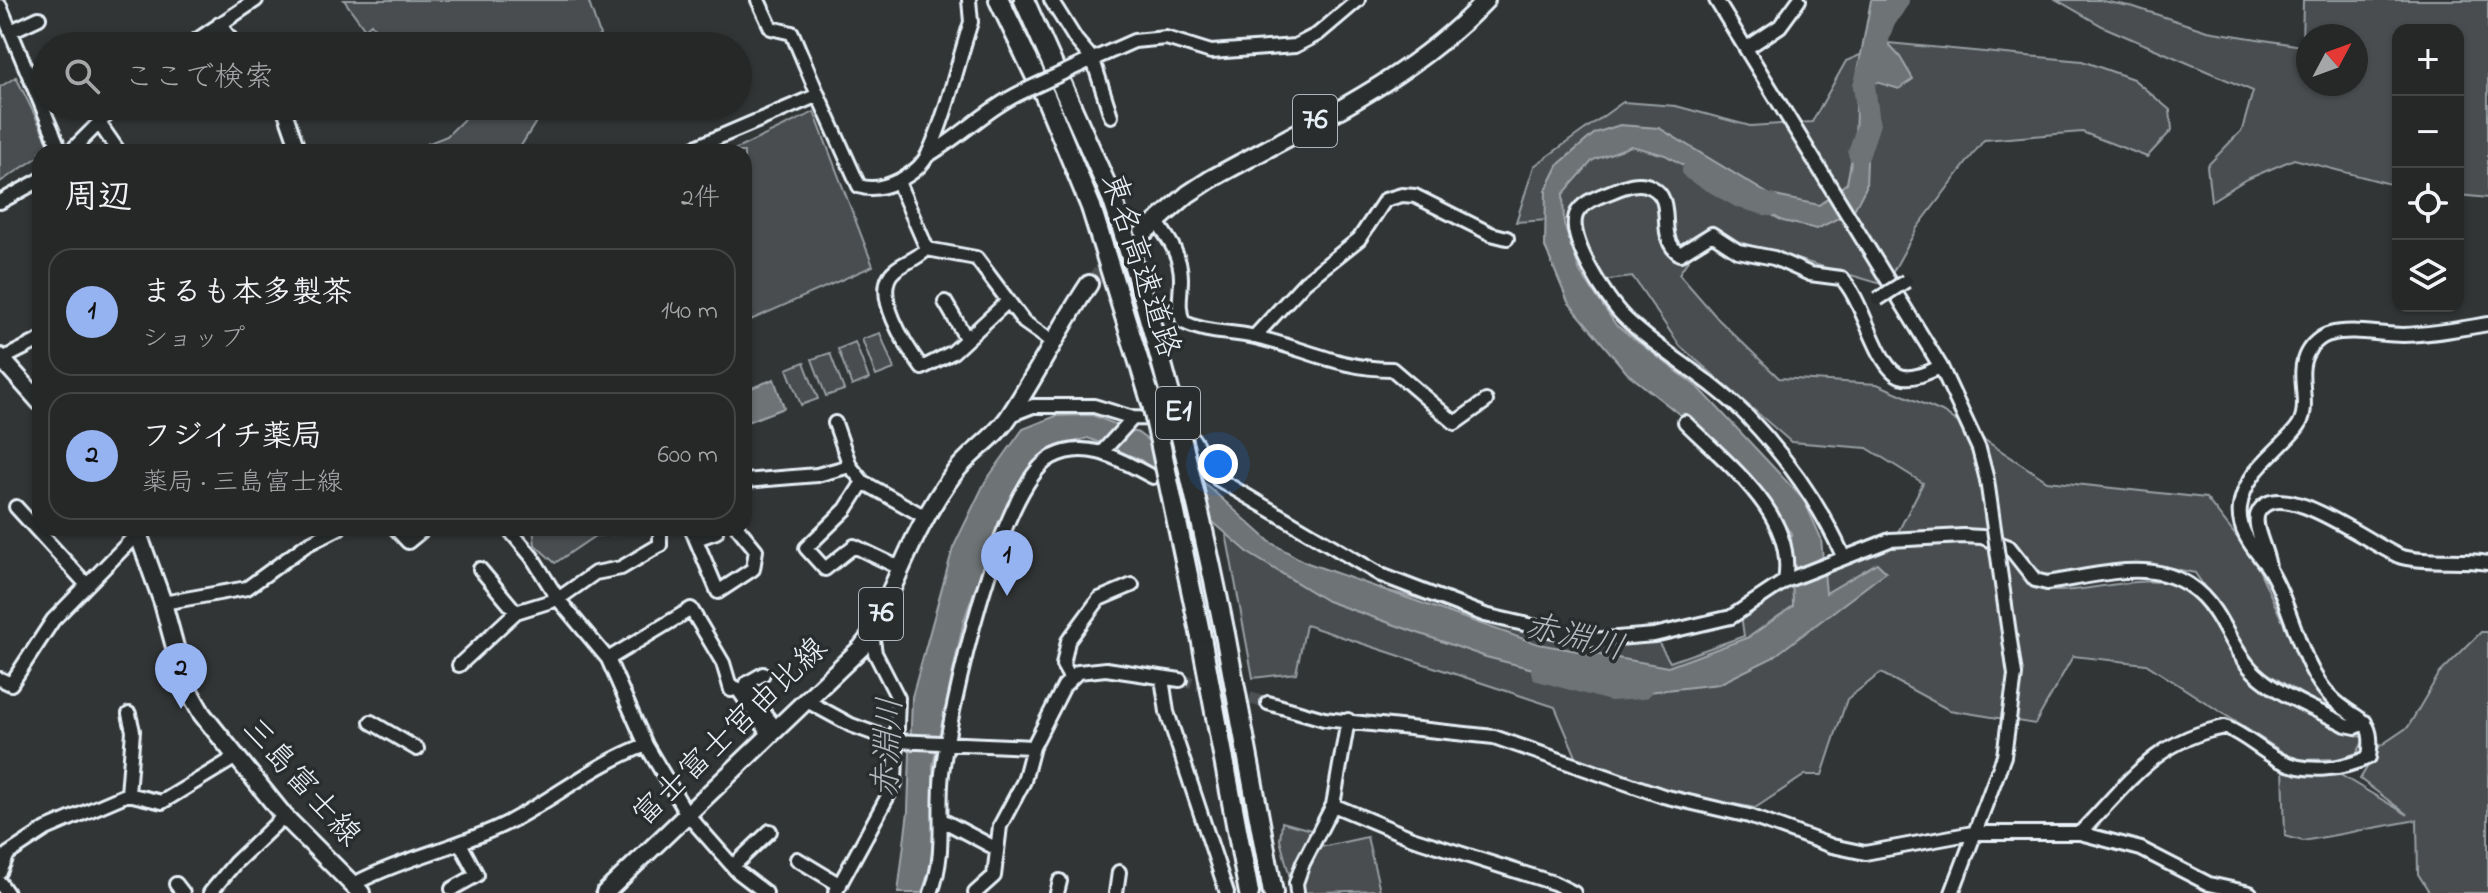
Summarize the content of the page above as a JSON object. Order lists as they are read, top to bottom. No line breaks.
{"streets":{"highway":["東名高速道路","E1"],"main road":["76","富士富士宮由比線","三島富士線"]},"water":["赤淵川"],"north":"top right","page":{"map_buttons":["+","−"],"search":"ここで検索","heading":["周辺","2件"],"list":[{"mark":"1","name":"まるも本多製茶","note":"ショップ","value":"140 m"},{"mark":"2","name":"フジイチ薬局","note":"薬局 · 三島富士線","value":"600 m"}],"pins":["1","2"]}}
